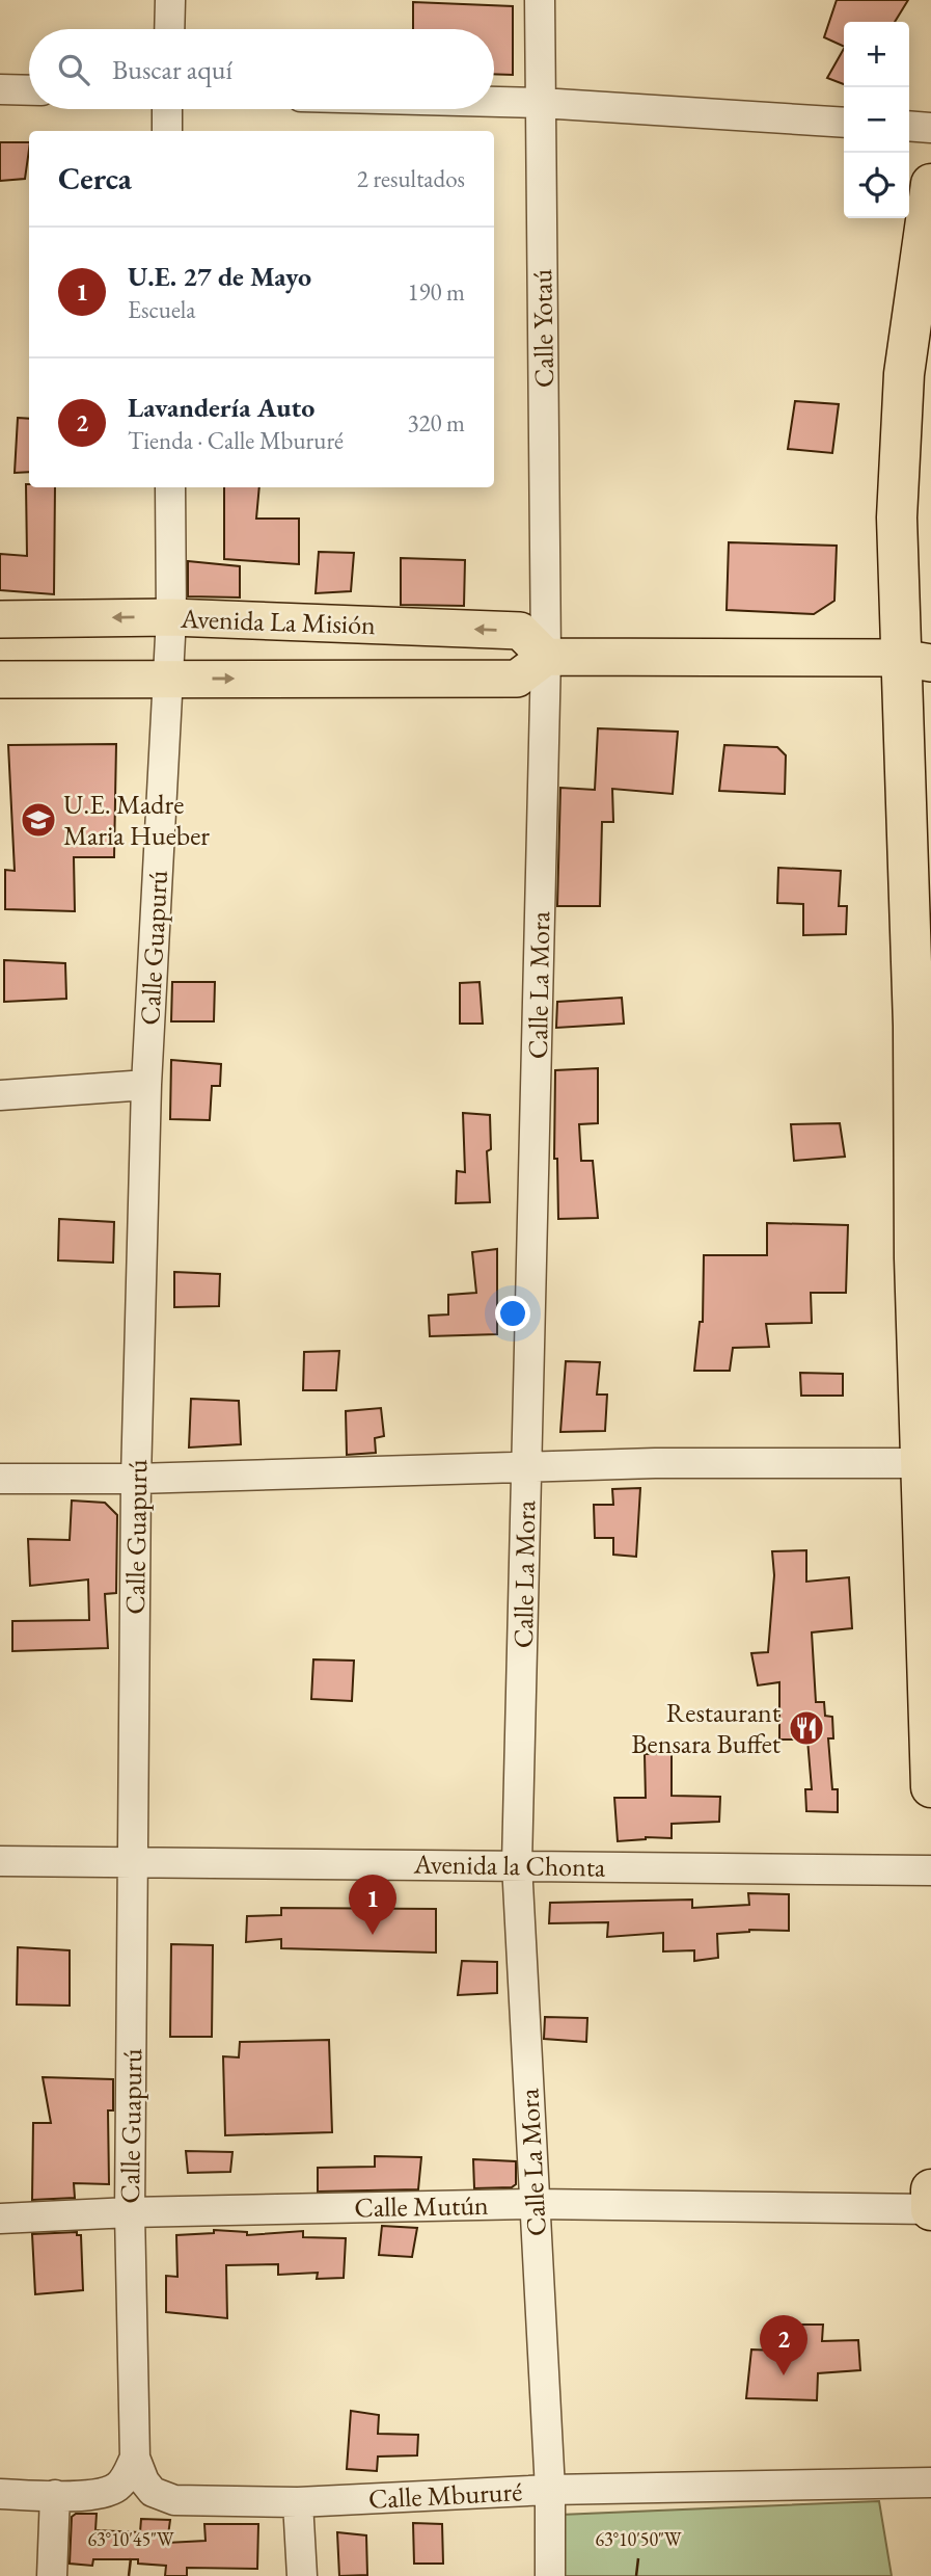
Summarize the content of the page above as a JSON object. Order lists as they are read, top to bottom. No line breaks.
{"streets":{"main road":["Avenida La Misión"],"street":["Calle Yotaú","Calle Guapurú","Calle La Mora","Avenida la Chonta","Calle Mutún","Calle Mbururé"]},"crossings":[["Calle Yotaú","Avenida La Misión"],["Calle Yotaú","Calle La Mora"],["Avenida La Misión","Calle Guapurú"],["Avenida La Misión","Calle La Mora"],["Calle Guapurú","Avenida la Chonta"],["Calle Guapurú","Calle Mutún"],["Calle La Mora","Avenida la Chonta"],["Calle La Mora","Calle Mutún"],["Calle La Mora","Calle Mbururé"]],"places":{"school or university":["U.E. Madre Maria Hueber"],"restaurant":["Restaurant Bensara Buffet"]},"page":{"map_buttons":["+","−"],"search":"Buscar aquí","heading":["Cerca","2 resultados"],"list":[{"mark":"1","name":"U.E. 27 de Mayo","note":"Escuela","value":"190 m"},{"mark":"2","name":"Lavandería Auto","note":"Tienda · Calle Mbururé","value":"320 m"}],"pins":["1","2"]},"coordinates":["63°10'45\"W","63°10'50\"W"]}
